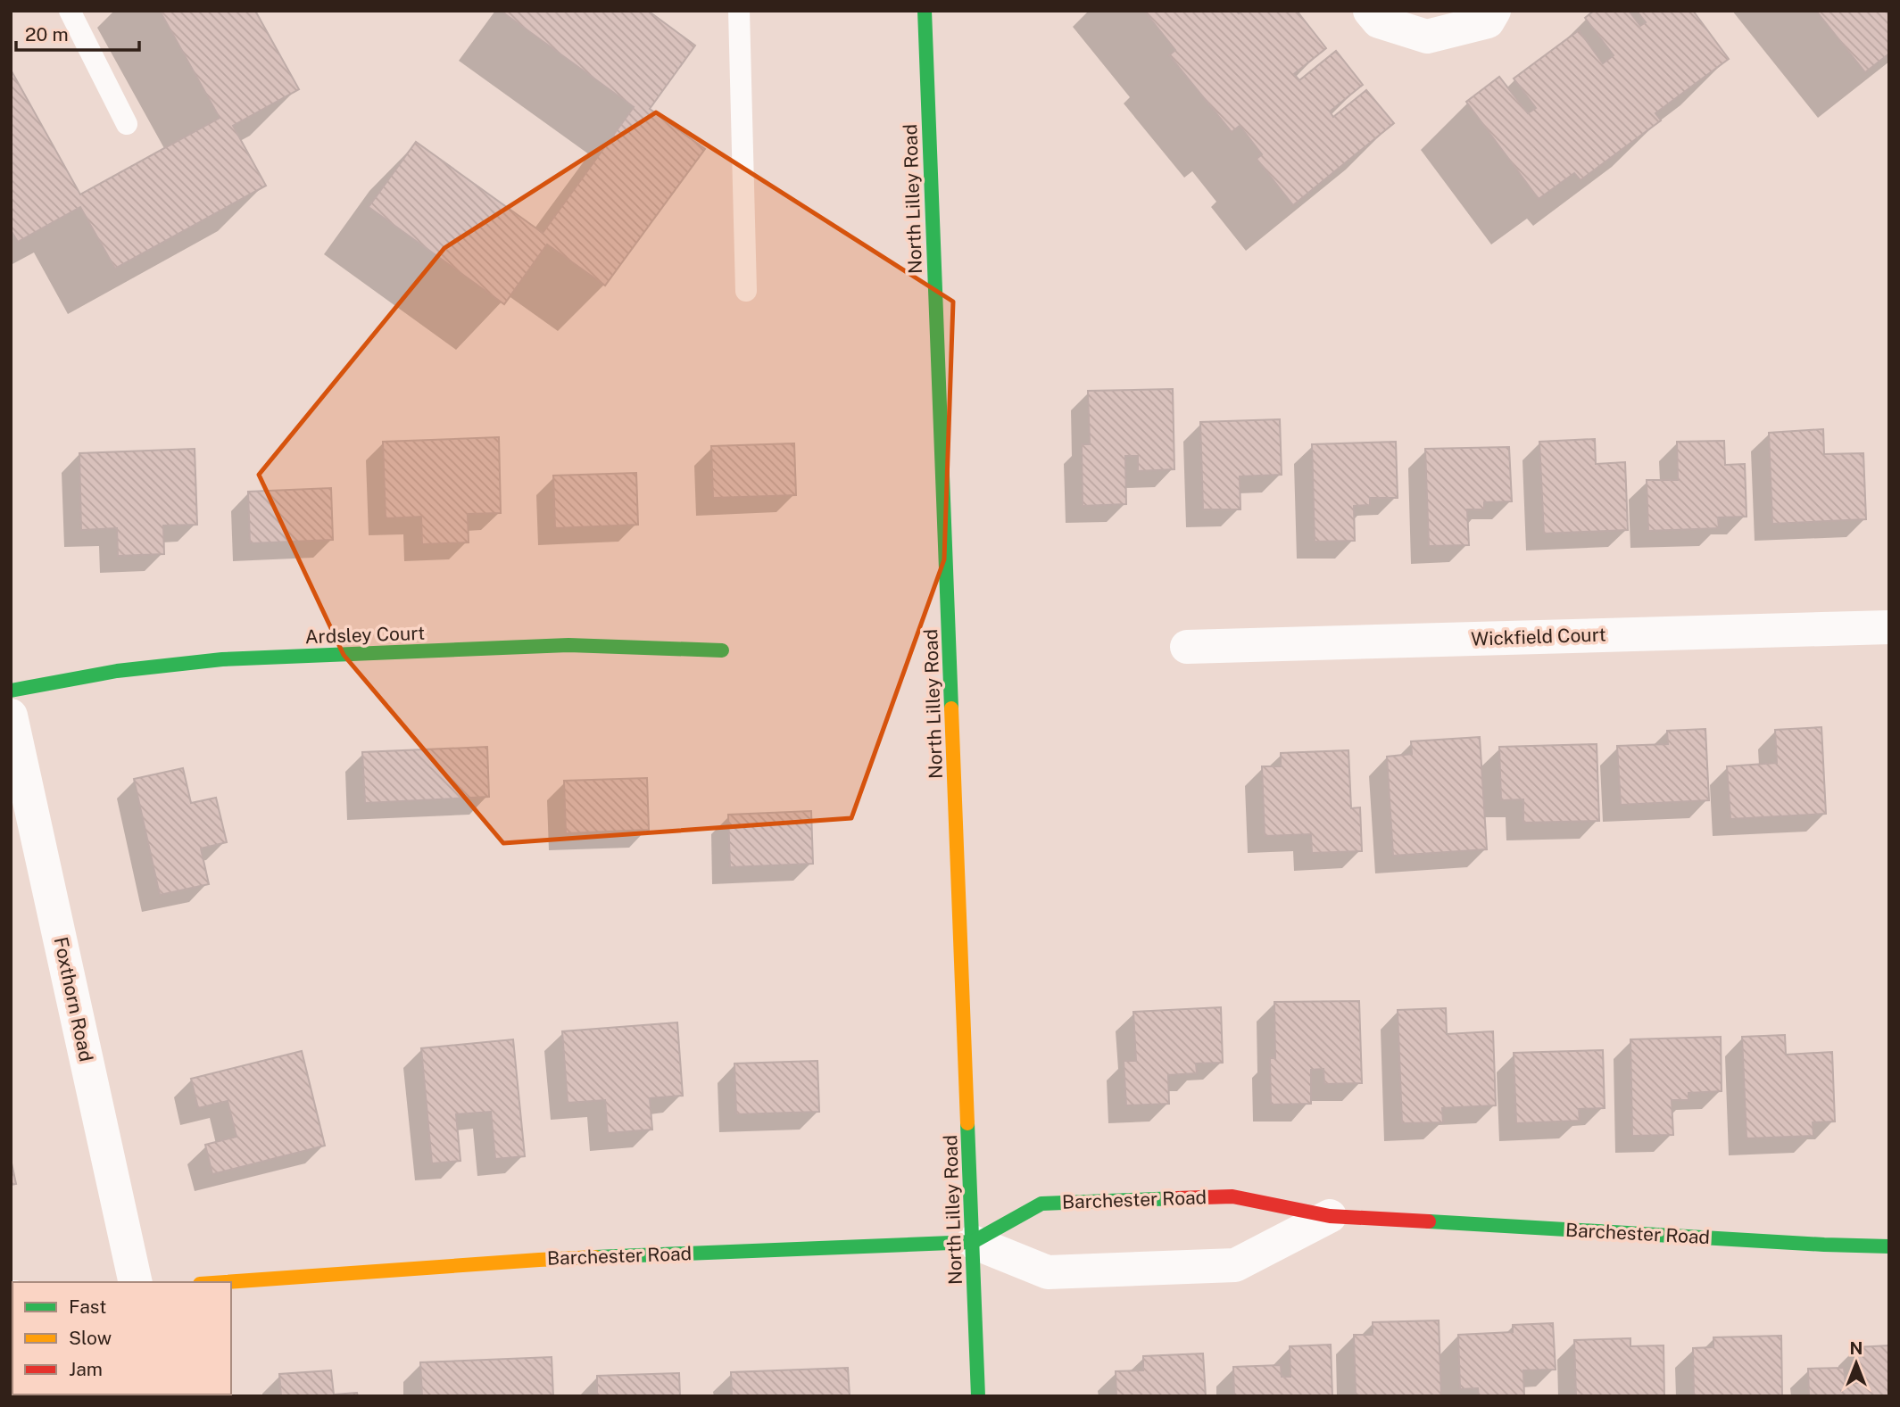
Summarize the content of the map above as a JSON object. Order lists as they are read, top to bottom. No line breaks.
{"streets":{"street":["North Lilley Road","Ardsley Court","Wickfield Court","Foxthorn Road","Barchester Road"]},"crossings":[["North Lilley Road","Barchester Road"]],"legend":["Fast","Slow","Jam"],"scale_bar":"20 m","north":"top"}
